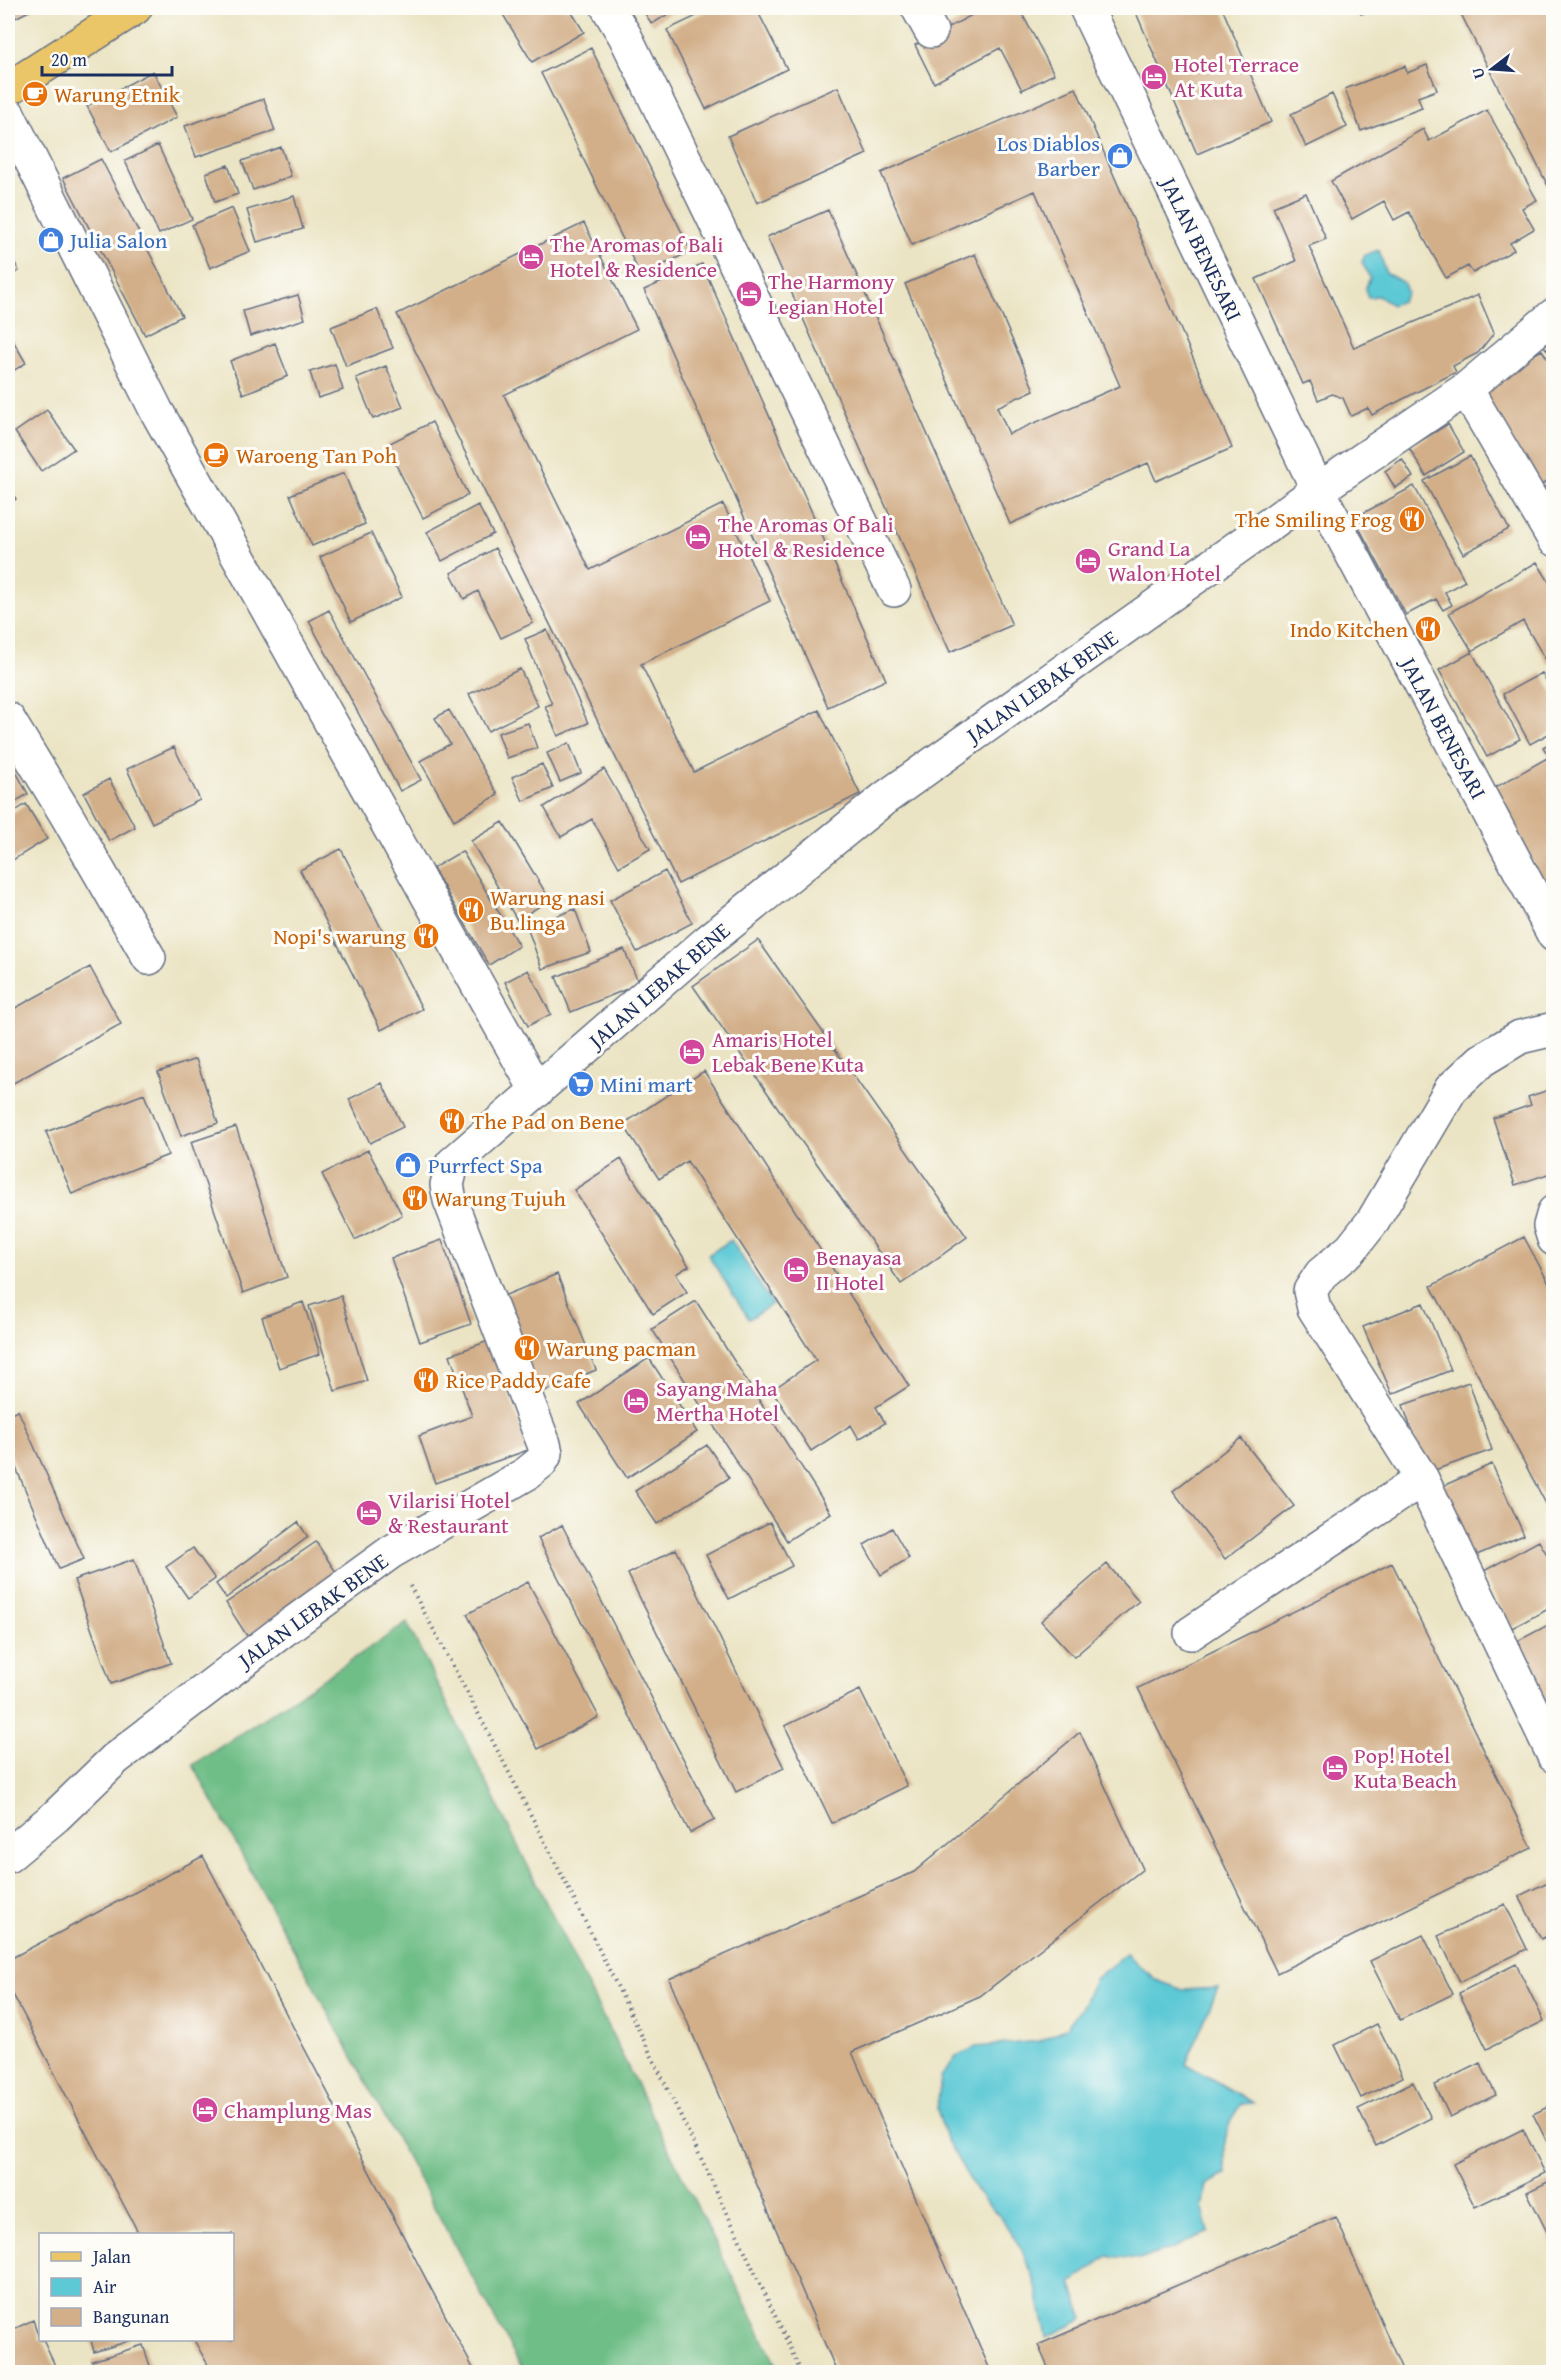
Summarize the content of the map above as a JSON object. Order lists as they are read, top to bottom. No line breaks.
{"streets":{"street":["JALAN BENESARI","JALAN LEBAK BENE"]},"crossings":[["JALAN BENESARI","JALAN LEBAK BENE"]],"places":{"hotel":["Hotel Terrace At Kuta","The Aromas of Bali Hotel & Residence","The Harmony Legian Hotel","The Aromas Of Bali Hotel & Residence","Grand La Walon Hotel","Amaris Hotel Lebak Bene Kuta","Benayasa II Hotel","Sayang Maha Mertha Hotel","Vilarisi Hotel & Restaurant","Pop! Hotel Kuta Beach","Champlung Mas"],"cafe":["Warung Etnik","Waroeng Tan Poh"],"shop":["Los Diablos Barber","Julia Salon","Purrfect Spa"],"restaurant":["The Smiling Frog","Indo Kitchen","Warung nasi Bu.linga","Nopi's warung","The Pad on Bene","Warung Tujuh","Warung pacman","Rice Paddy Cafe"],"supermarket":["Mini mart"]},"legend":["Jalan","Air","Bangunan"],"scale_bar":"20 m","north":"left"}
